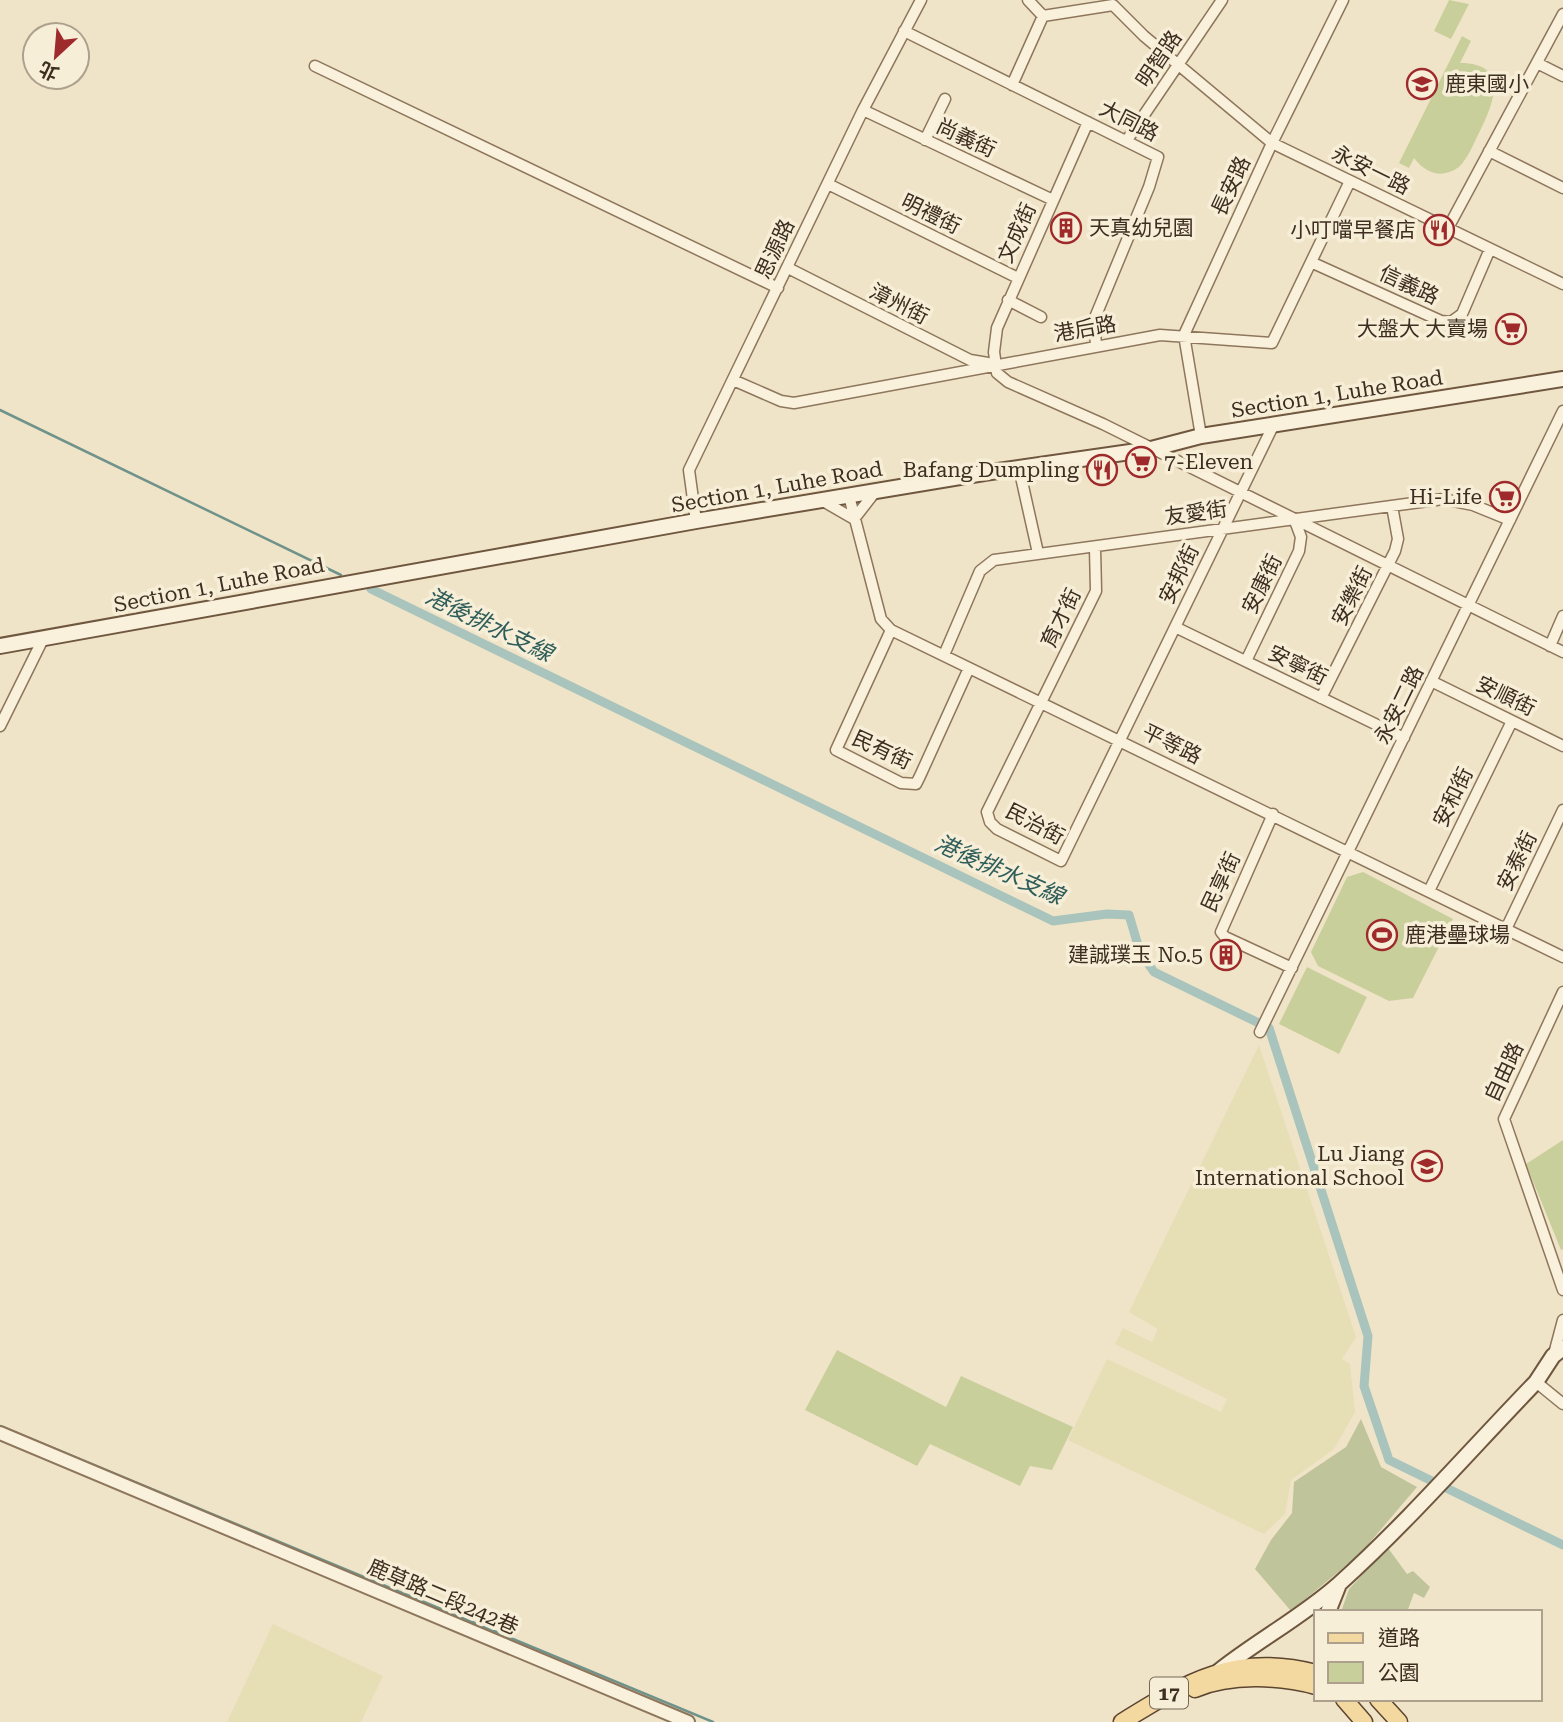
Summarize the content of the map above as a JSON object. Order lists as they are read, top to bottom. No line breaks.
{"streets":{"main road":["Section 1, Luhe Road","17"],"street":["明智路","大同路","尚義街","永安一路","長安路","明禮街","文成街","思源路","信義路","漳州街","港后路","友愛街","安邦街","安康街","安樂街","育才街","安寧街","安順街","永安二路","平等路","民有街","安和街","民治街","安泰街","民享街","自由路","鹿草路二段242巷"]},"crossings":[["明智路","大同路"],["明智路","永安一路"],["大同路","文成街"],["大同路","思源路"],["大同路","港后路"],["尚義街","文成街"],["尚義街","思源路"],["永安一路","長安路"],["永安一路","信義路"],["永安一路","港后路"],["長安路","港后路"],["明禮街","文成街"],["明禮街","思源路"],["文成街","漳州街"],["文成街","港后路"],["思源路","漳州街"],["思源路","港后路"],["思源路","Section 1, Luhe Road"],["信義路","港后路"],["漳州街","港后路"],["Section 1, Luhe Road","安邦街"],["友愛街","安邦街"],["友愛街","安康街"],["友愛街","安樂街"],["友愛街","育才街"],["友愛街","永安二路"],["友愛街","平等路"],["安邦街","安寧街"],["安邦街","平等路"],["安邦街","民治街"],["安康街","安寧街"],["安樂街","安寧街"],["育才街","平等路"],["育才街","民治街"],["安寧街","永安二路"],["安順街","永安二路"],["安順街","安和街"],["永安二路","平等路"],["永安二路","民享街"],["平等路","民有街"],["平等路","安和街"],["平等路","民治街"],["平等路","安泰街"],["平等路","民享街"]],"water":["港後排水支線"],"places":{"school or university":["鹿東國小","Lu Jiang International School"],"building":["天真幼兒園","建誠璞玉 No.5"],"restaurant":["小叮噹早餐店","Bafang Dumpling"],"supermarket":["大盤大 大賣場","7-Eleven","Hi-Life"],"sports":["鹿港壘球場"]},"legend":["道路","公園"],"north":"bottom left"}
